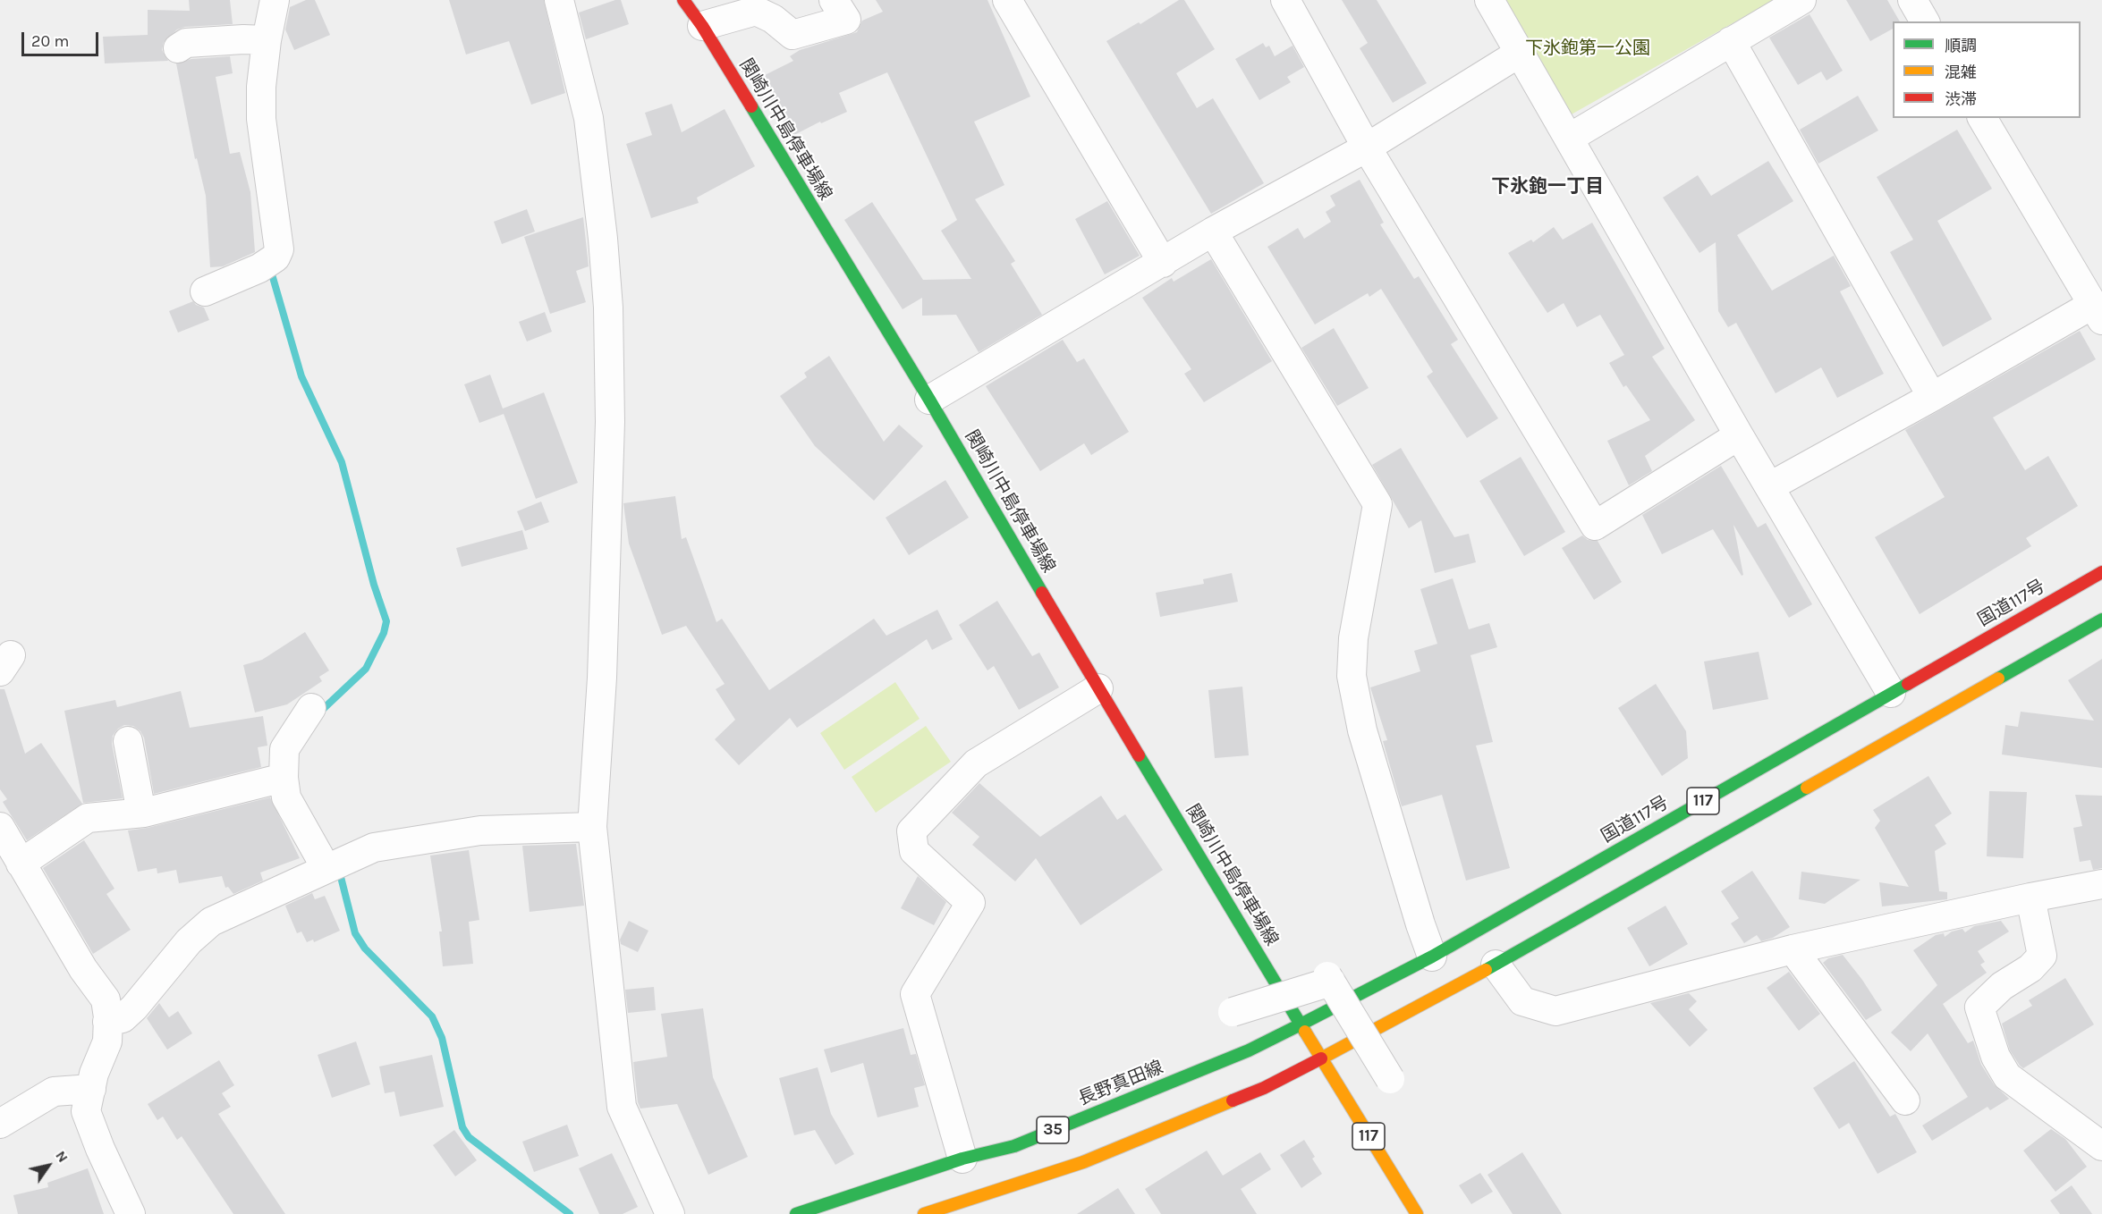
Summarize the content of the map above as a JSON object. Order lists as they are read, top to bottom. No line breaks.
{"streets":{"main road":["関崎川中島停車場線","国道117号","117","長野真田線","35"]},"crossings":[["関崎川中島停車場線","国道117号"],["関崎川中島停車場線","117"],["関崎川中島停車場線","長野真田線"],["国道117号","117"],["国道117号","長野真田線"],["117","長野真田線"],["117","35"]],"districts":["下氷鉋一丁目"],"parks":["下氷鉋第一公園"],"legend":["順調","混雑","渋滞"],"scale_bar":"20 m","north":"top right"}
